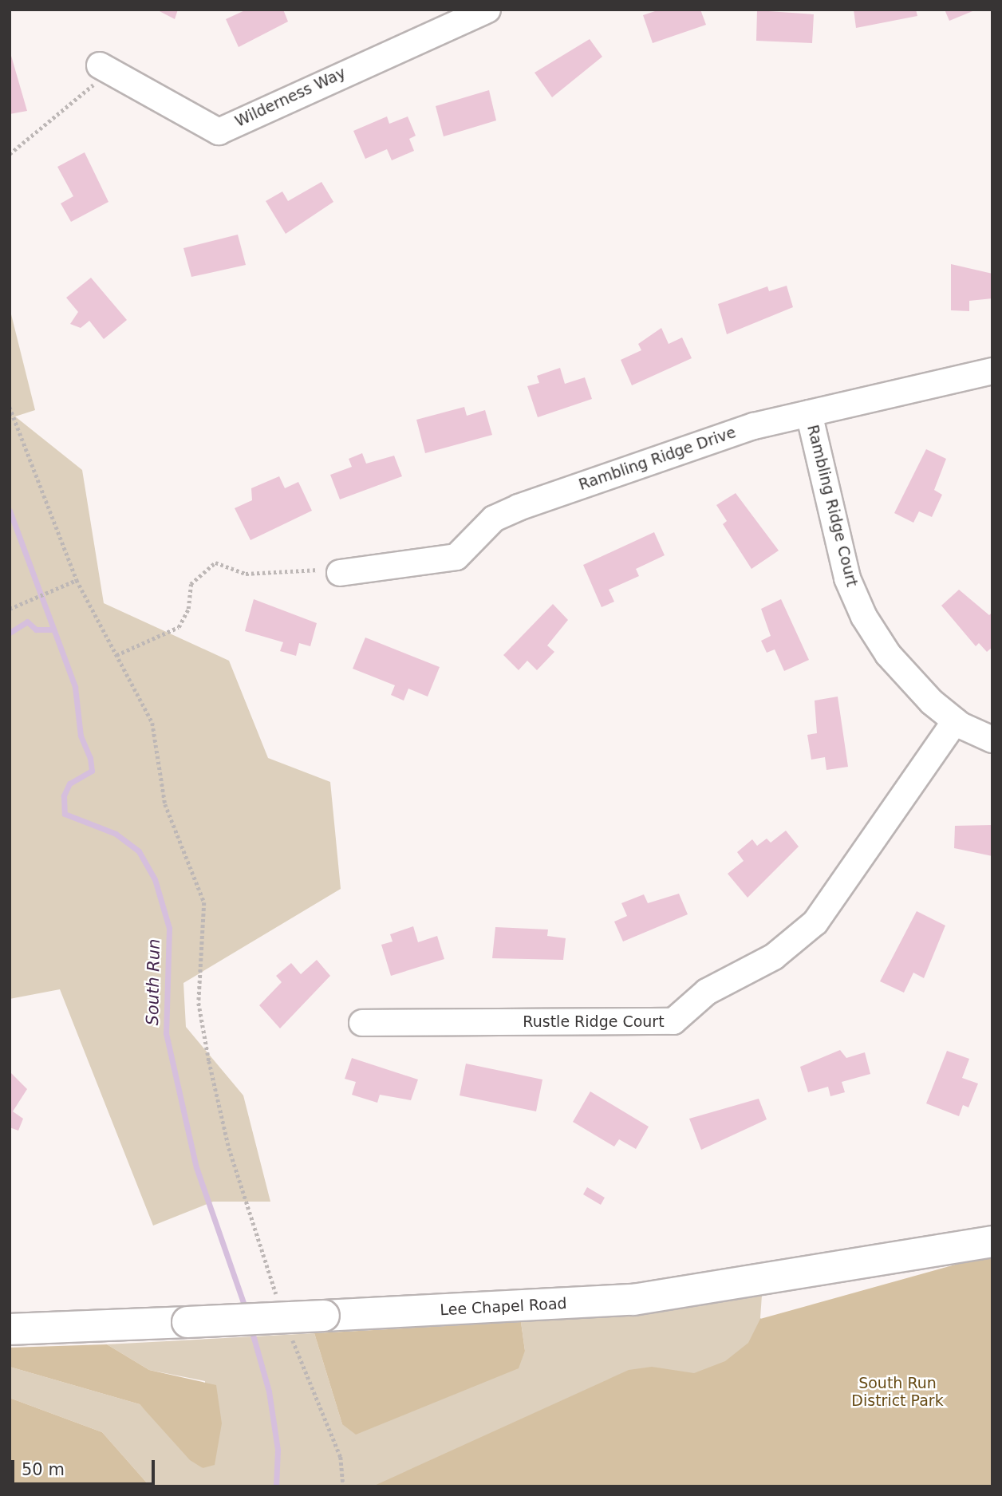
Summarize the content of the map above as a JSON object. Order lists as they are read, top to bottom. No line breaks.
{"streets":{"main road":["Lee Chapel Road"],"street":["Wilderness Way","Rambling Ridge Drive","Rambling Ridge Court","Rustle Ridge Court"]},"crossings":[["Rambling Ridge Drive","Rambling Ridge Court"],["Rambling Ridge Court","Rustle Ridge Court"]],"water":["South Run"],"parks":["South Run District Park"],"scale_bar":"50 m"}
